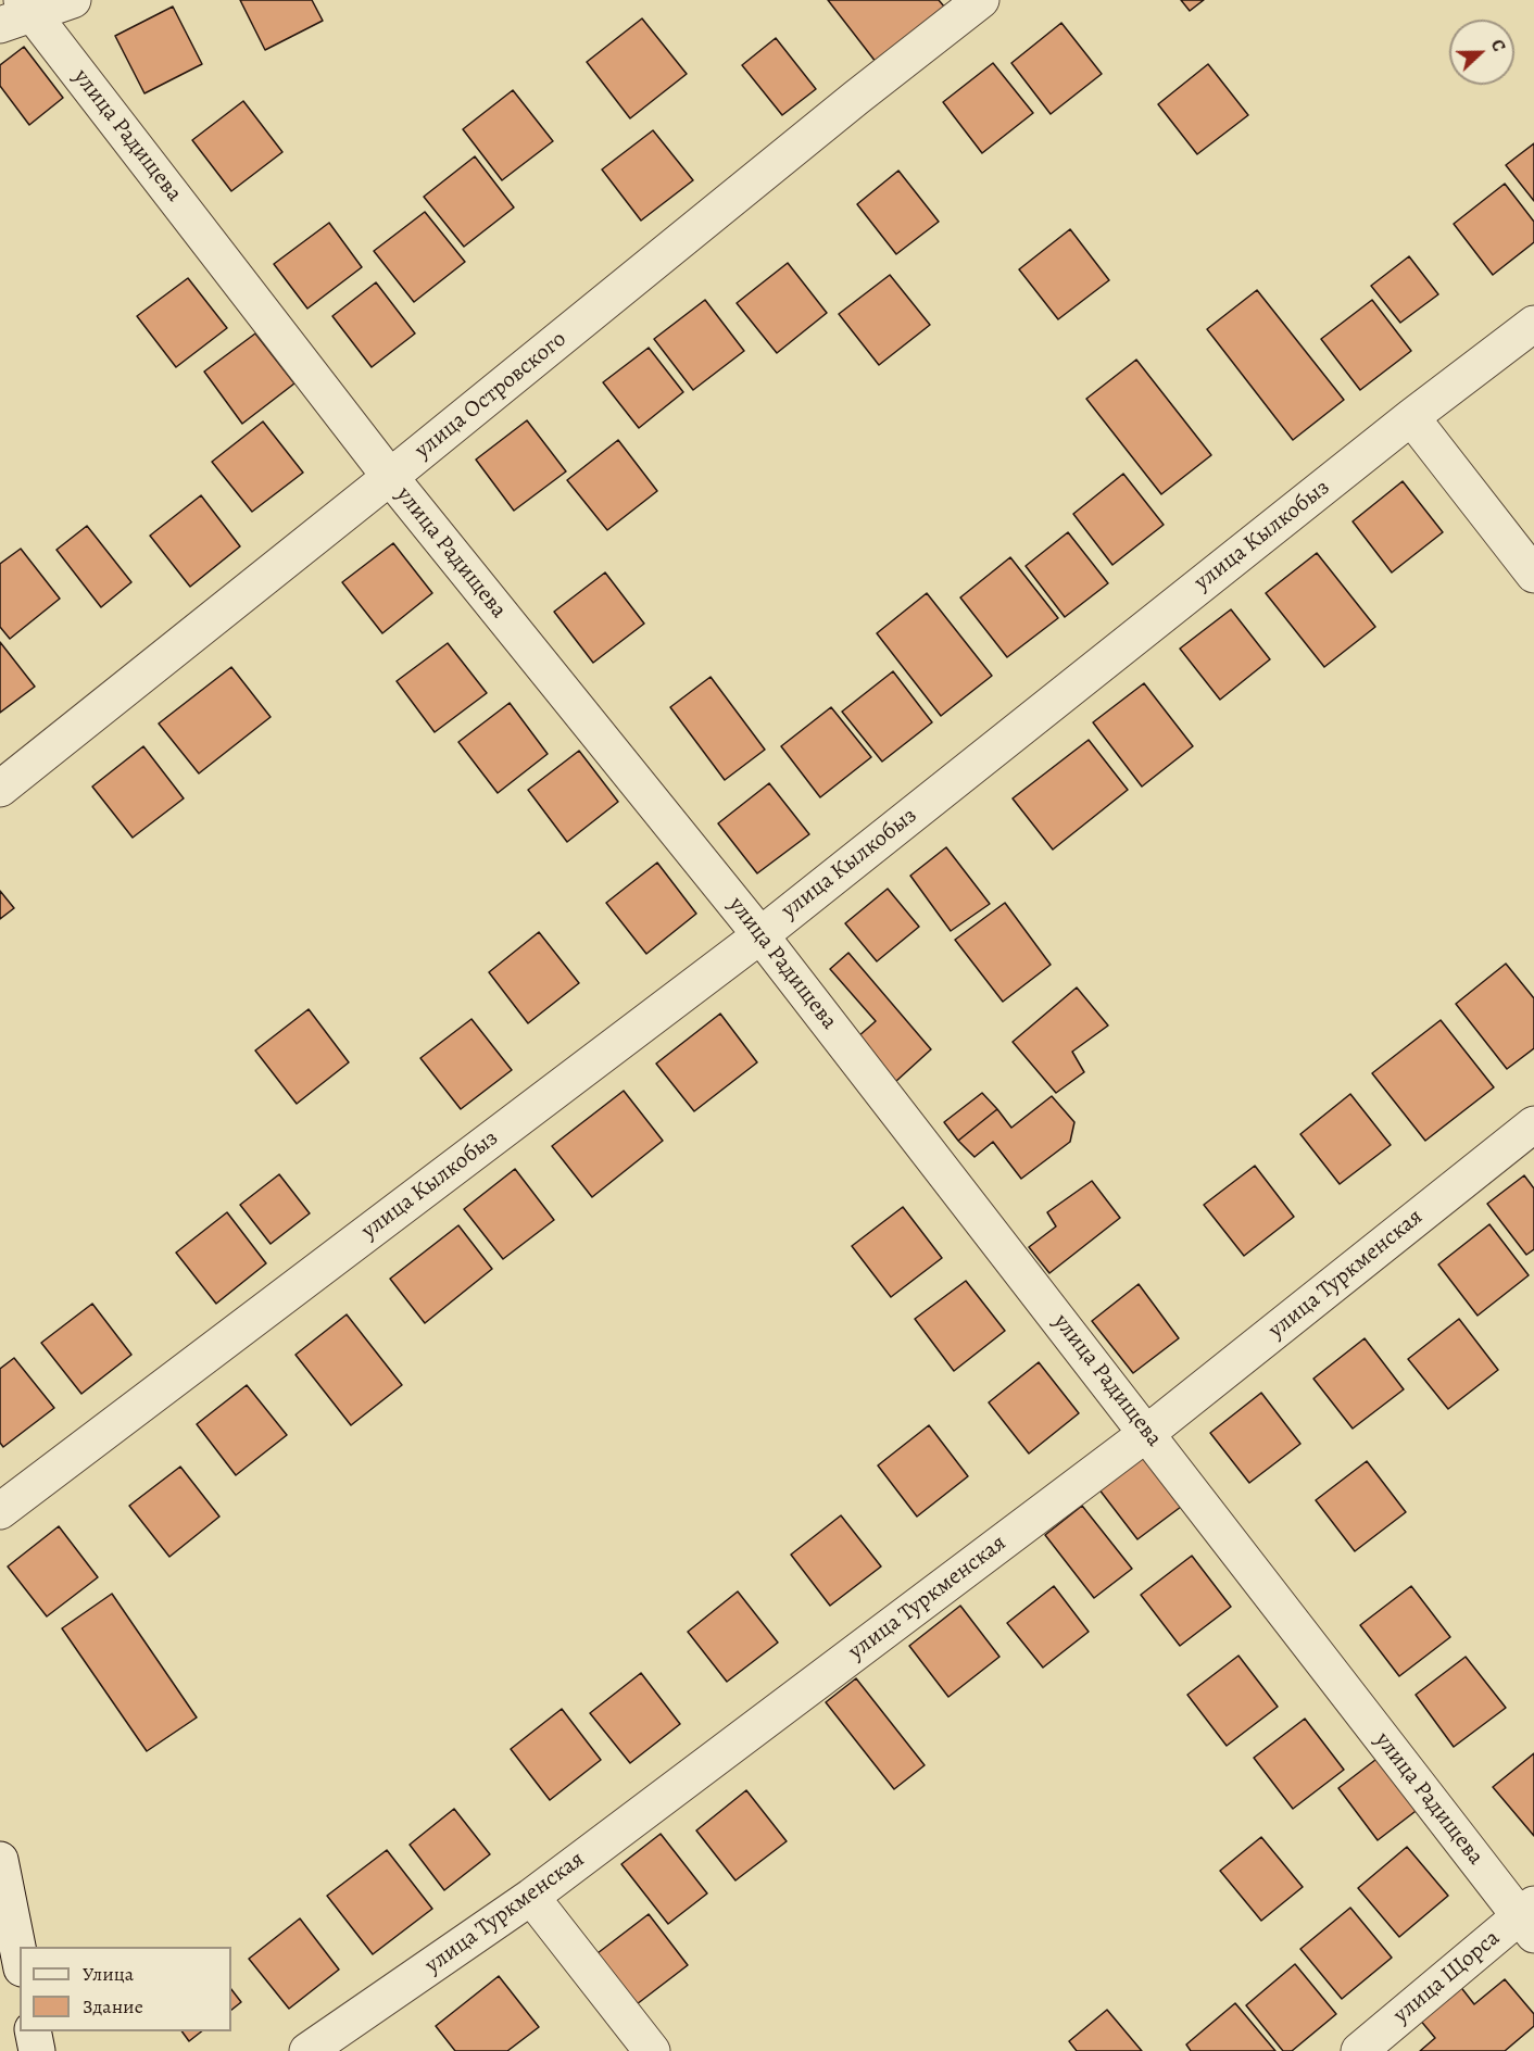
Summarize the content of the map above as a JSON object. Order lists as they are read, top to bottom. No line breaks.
{"streets":{"street":["улица Радищева","улица Островского","улица Кылкобыз","улица Туркменская","улица Щорса"]},"crossings":[["улица Радищева","улица Островского"],["улица Радищева","улица Кылкобыз"],["улица Радищева","улица Туркменская"],["улица Радищева","улица Щорса"]],"legend":["Улица","Здание"],"north":"right"}
